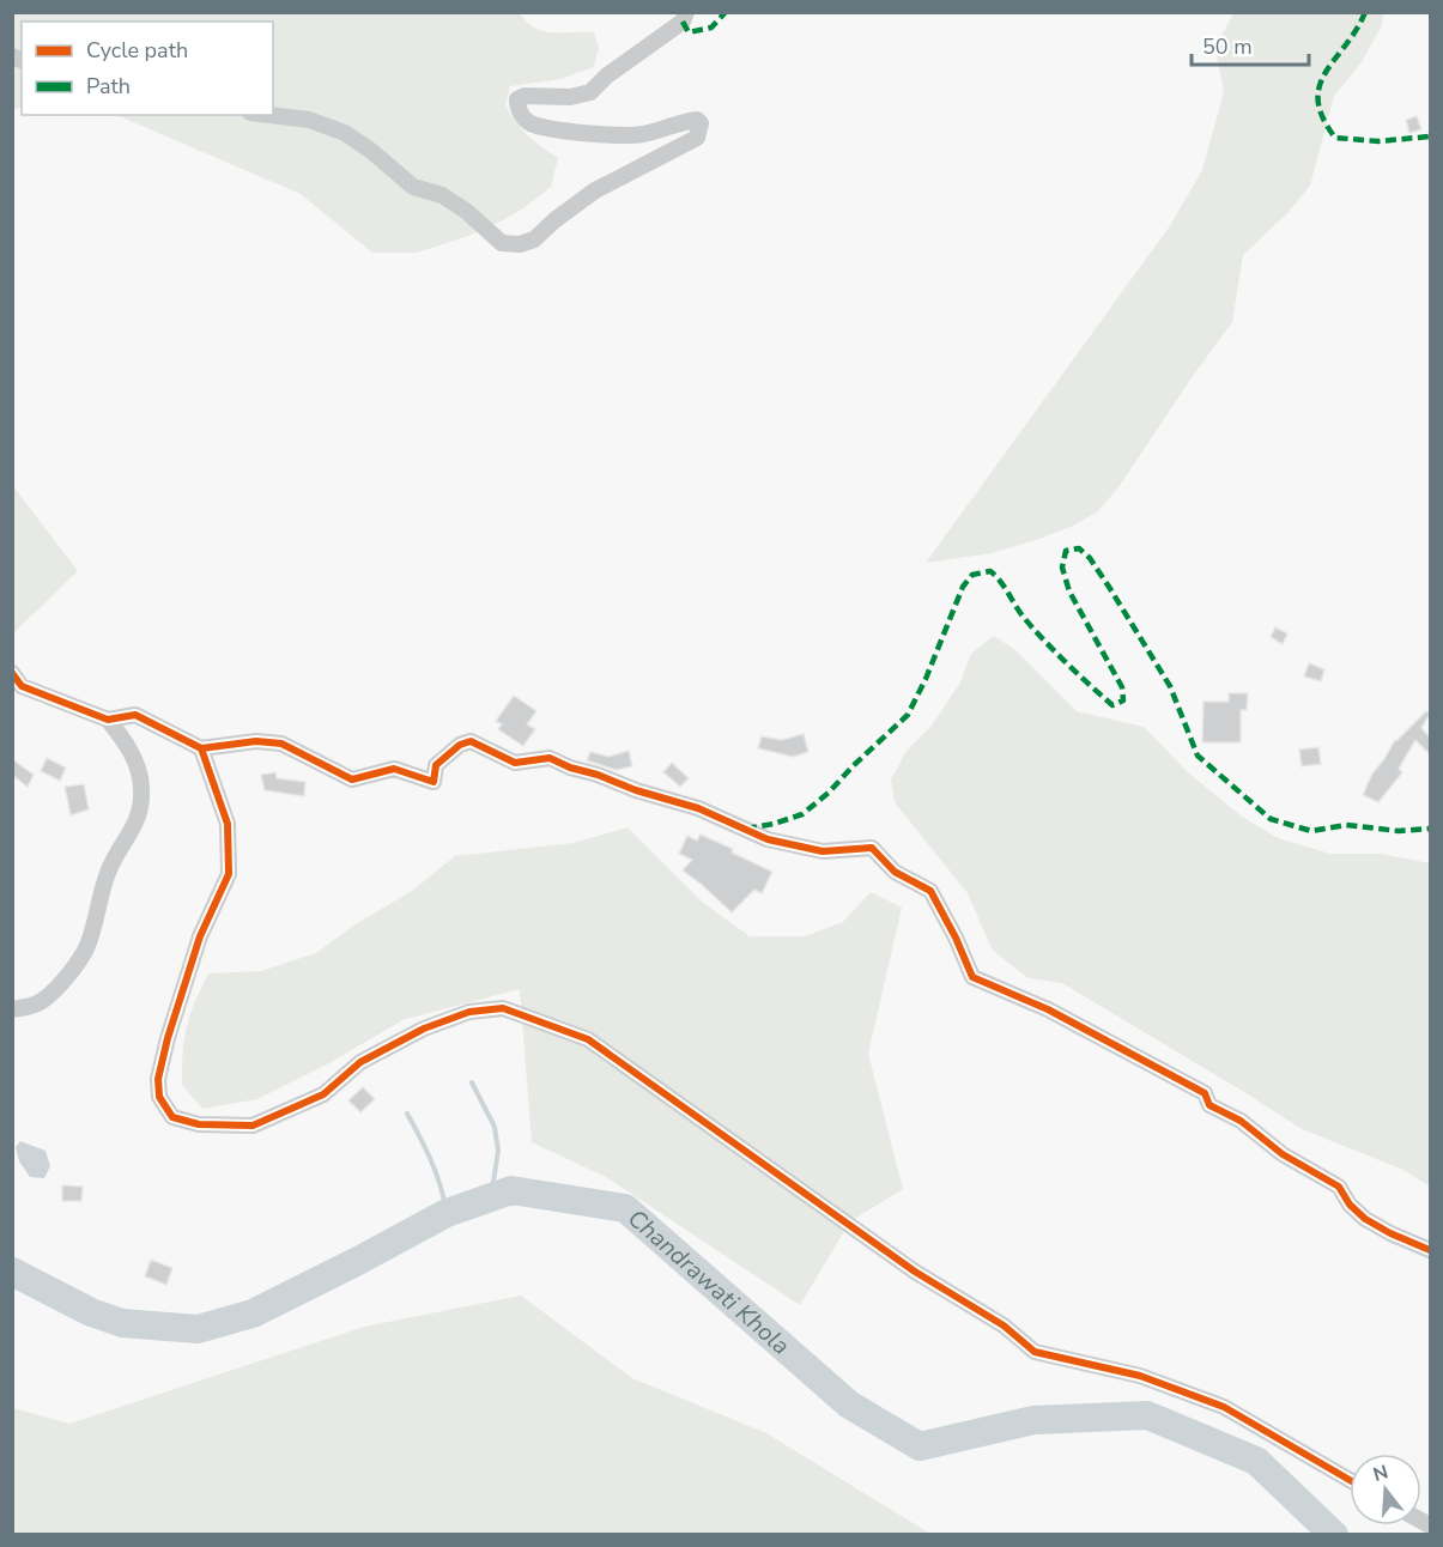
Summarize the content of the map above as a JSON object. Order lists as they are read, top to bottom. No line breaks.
{"water":["Chandrawati Khola"],"legend":["Cycle path","Path"],"scale_bar":"50 m","north":"top"}
